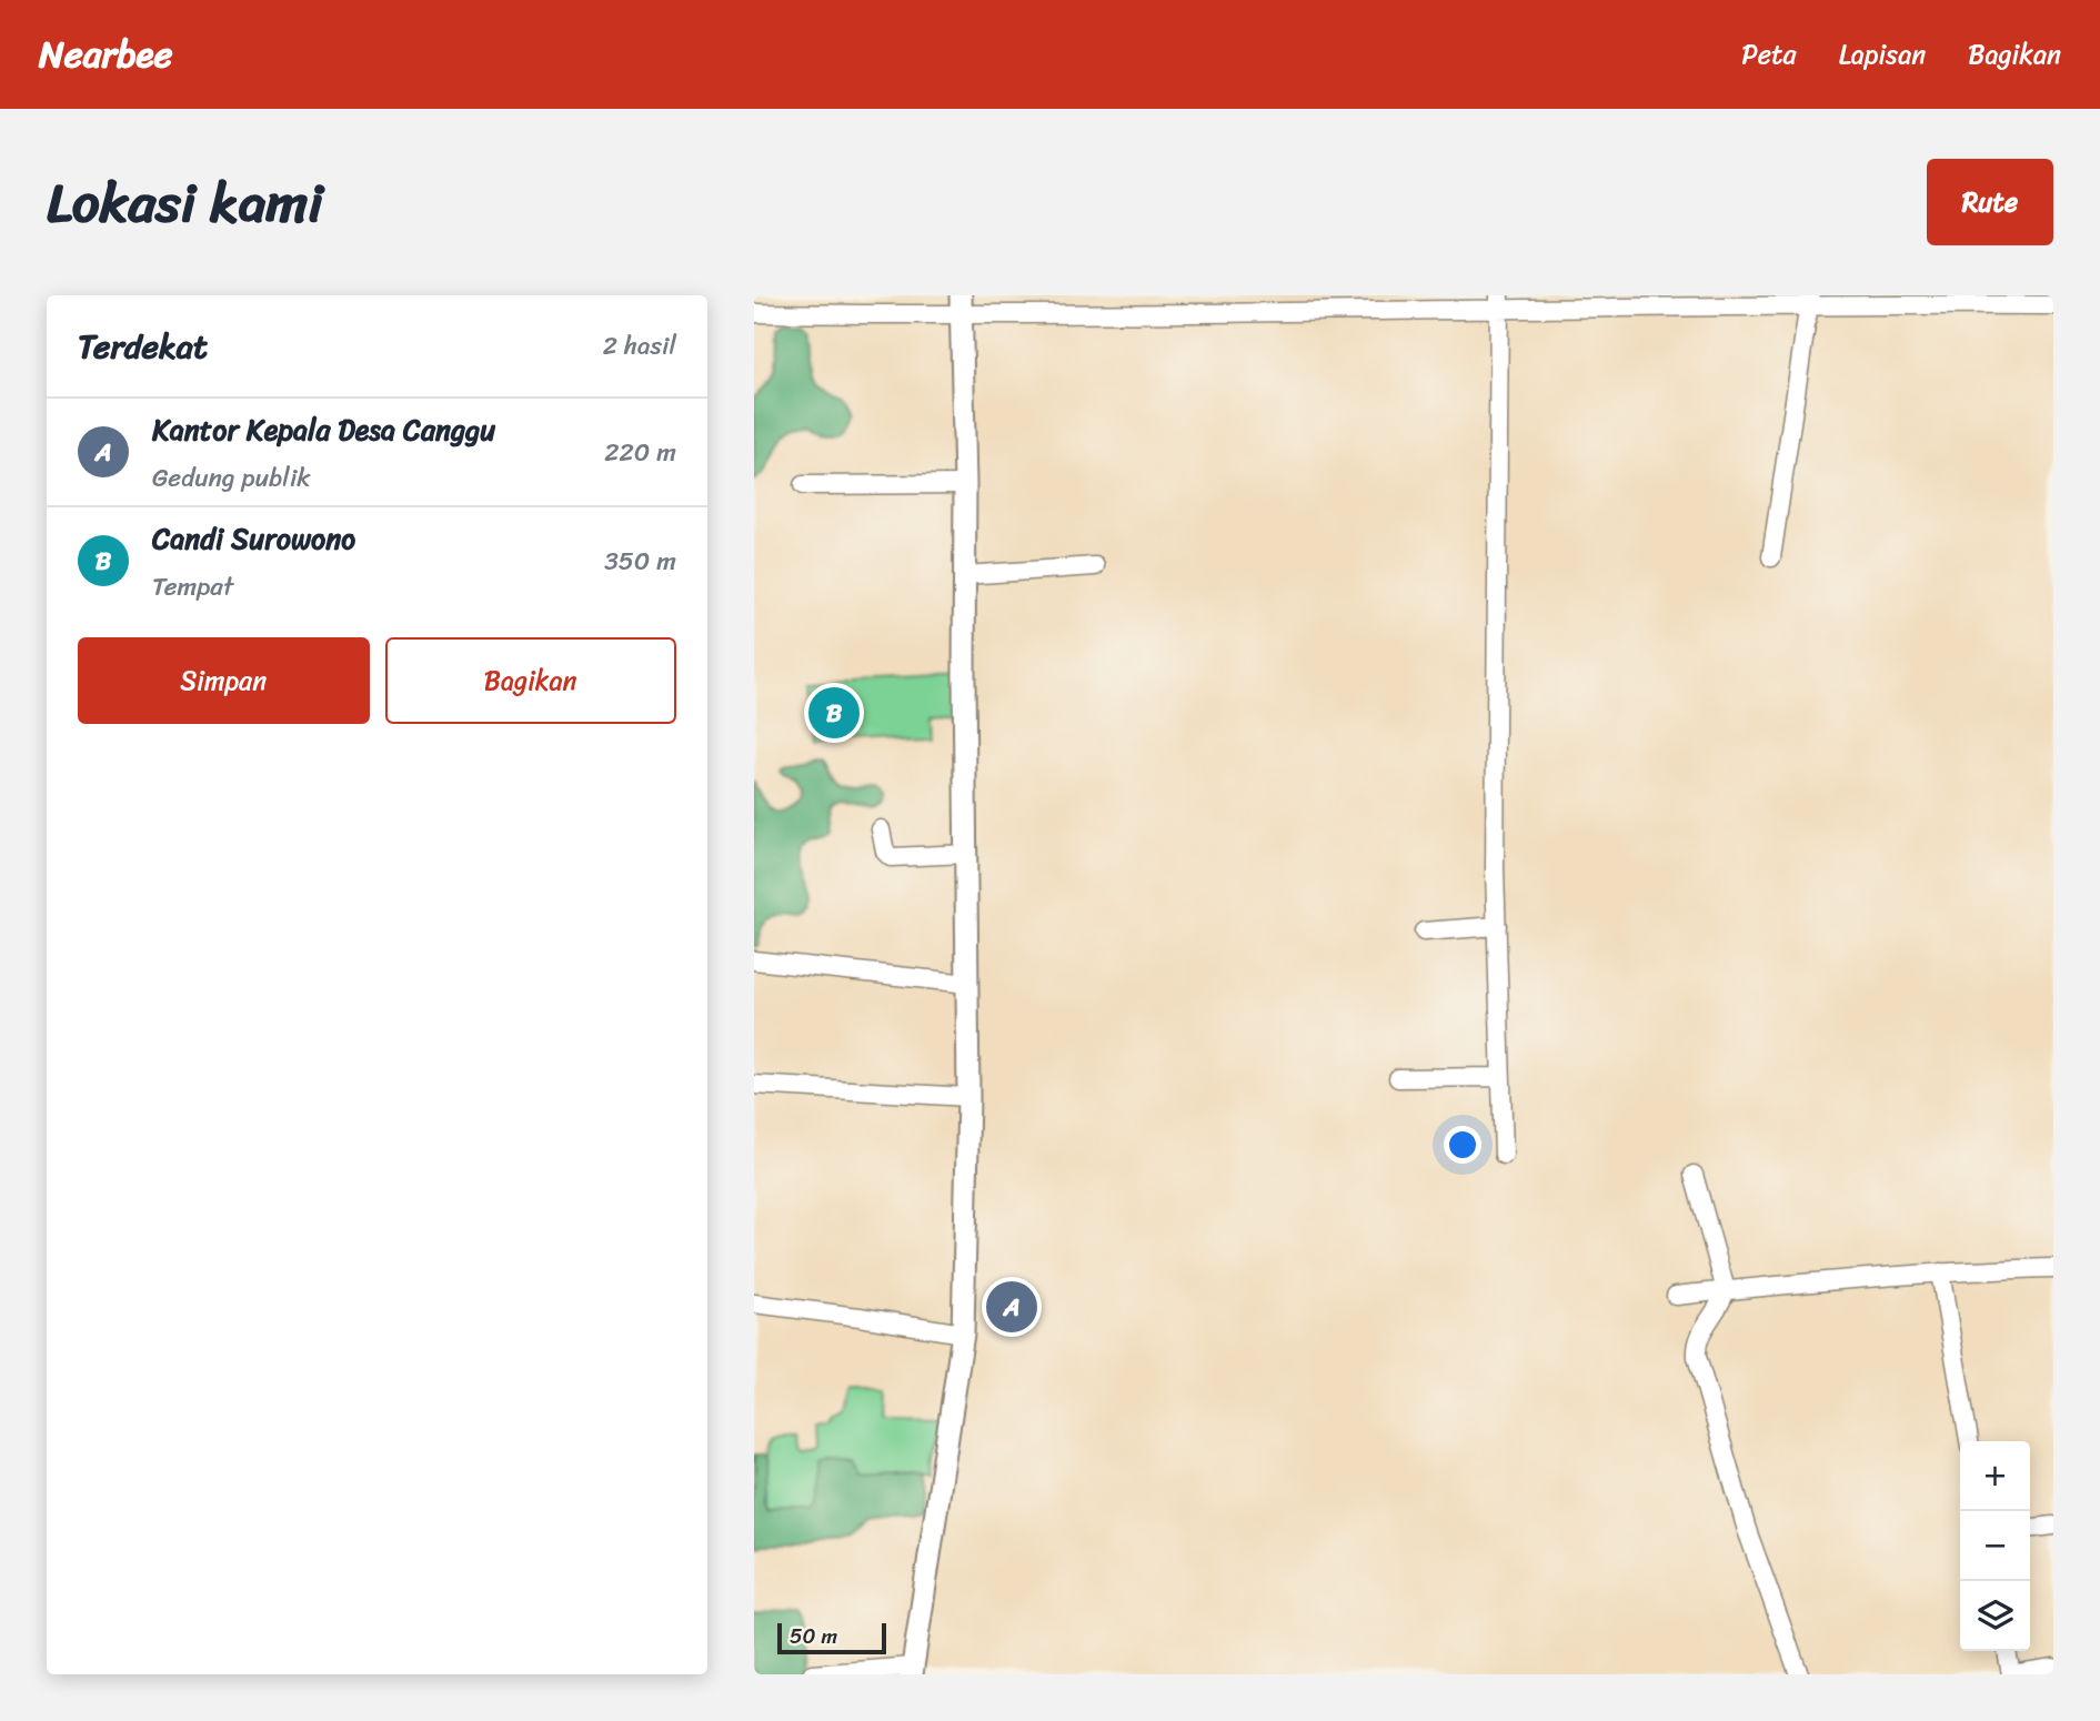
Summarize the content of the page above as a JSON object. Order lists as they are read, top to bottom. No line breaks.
{"scale_bar":"50 m","page":{"header":"Nearbee","nav":["Peta","Lapisan","Bagikan"],"title":"Lokasi kami","buttons":["Rute",["Simpan","Bagikan"]],"heading":["Terdekat","2 hasil"],"list":[{"mark":"A","name":"Kantor Kepala Desa Canggu","note":"Gedung publik","value":"220 m"},{"mark":"B","name":"Candi Surowono","note":"Tempat","value":"350 m"}],"pins":["B","A"],"map_buttons":["+","−"],"scale":"50 m"}}
